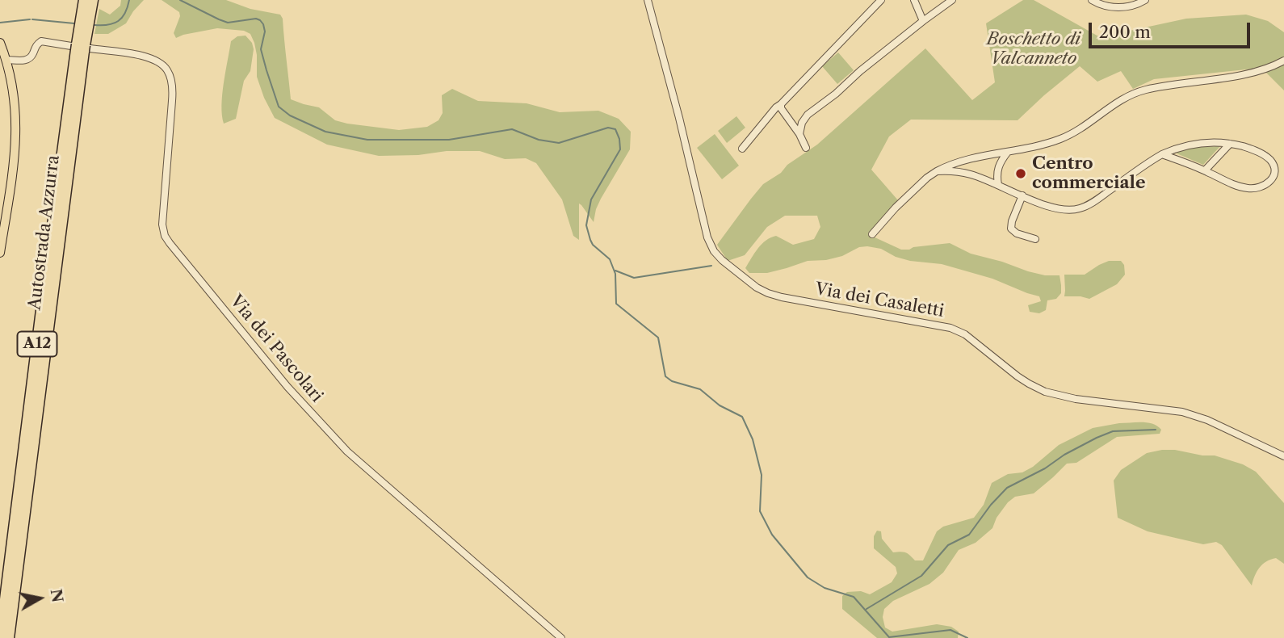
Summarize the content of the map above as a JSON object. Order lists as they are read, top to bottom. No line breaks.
{"streets":{"highway":["Autostrada Azzurra","A12"],"street":["Via dei Casaletti","Via dei Pascolari"]},"crossings":[["Autostrada Azzurra","Via dei Pascolari"]],"parks":["Boschetto di Valcanneto"],"places":["Centro commerciale"],"scale_bar":"200 m","north":"right"}
